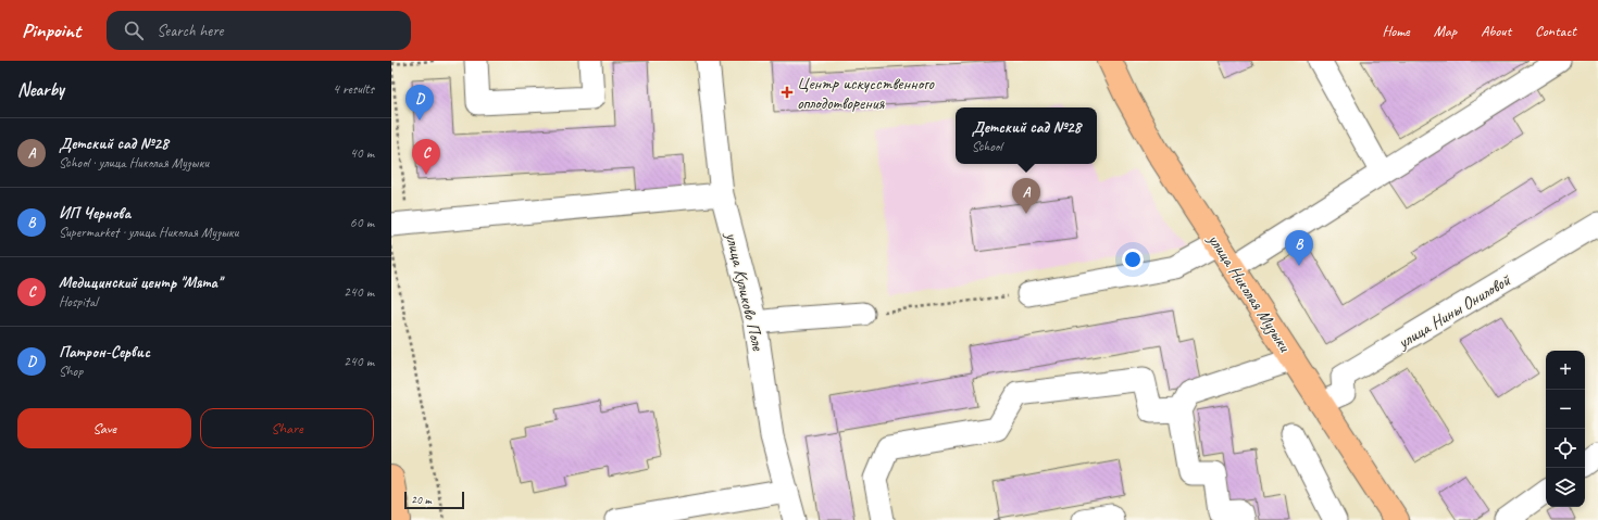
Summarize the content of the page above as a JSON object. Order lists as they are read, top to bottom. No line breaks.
{"streets":{"main road":["улица Николая Музыки"],"street":["улица Куликово Поле","улица Нины Ониловой"]},"crossings":[["улица Николая Музыки","улица Нины Ониловой"]],"places":{"health":["Центр искусственного оплодотворения"]},"scale_bar":"20 m","page":{"header":"Pinpoint","search":"Search here","nav":["Home","Map","About","Contact"],"heading":["Nearby","4 results"],"pins":["D","C","A","B"],"popup":["Детский сад №28","School"],"list":[{"mark":"A","name":"Детский сад №28","note":"School · улица Николая Музыки","value":"40 m"},{"mark":"B","name":"ИП Чернова","note":"Supermarket · улица Николая Музыки","value":"60 m"},{"mark":"C","name":"Медицинский центр \"Мята\"","note":"Hospital","value":"240 m"},{"mark":"D","name":"Патрон-Сервис","note":"Shop","value":"240 m"}],"map_buttons":["+","−"],"buttons":["Save","Share"],"scale":"20 m"}}
